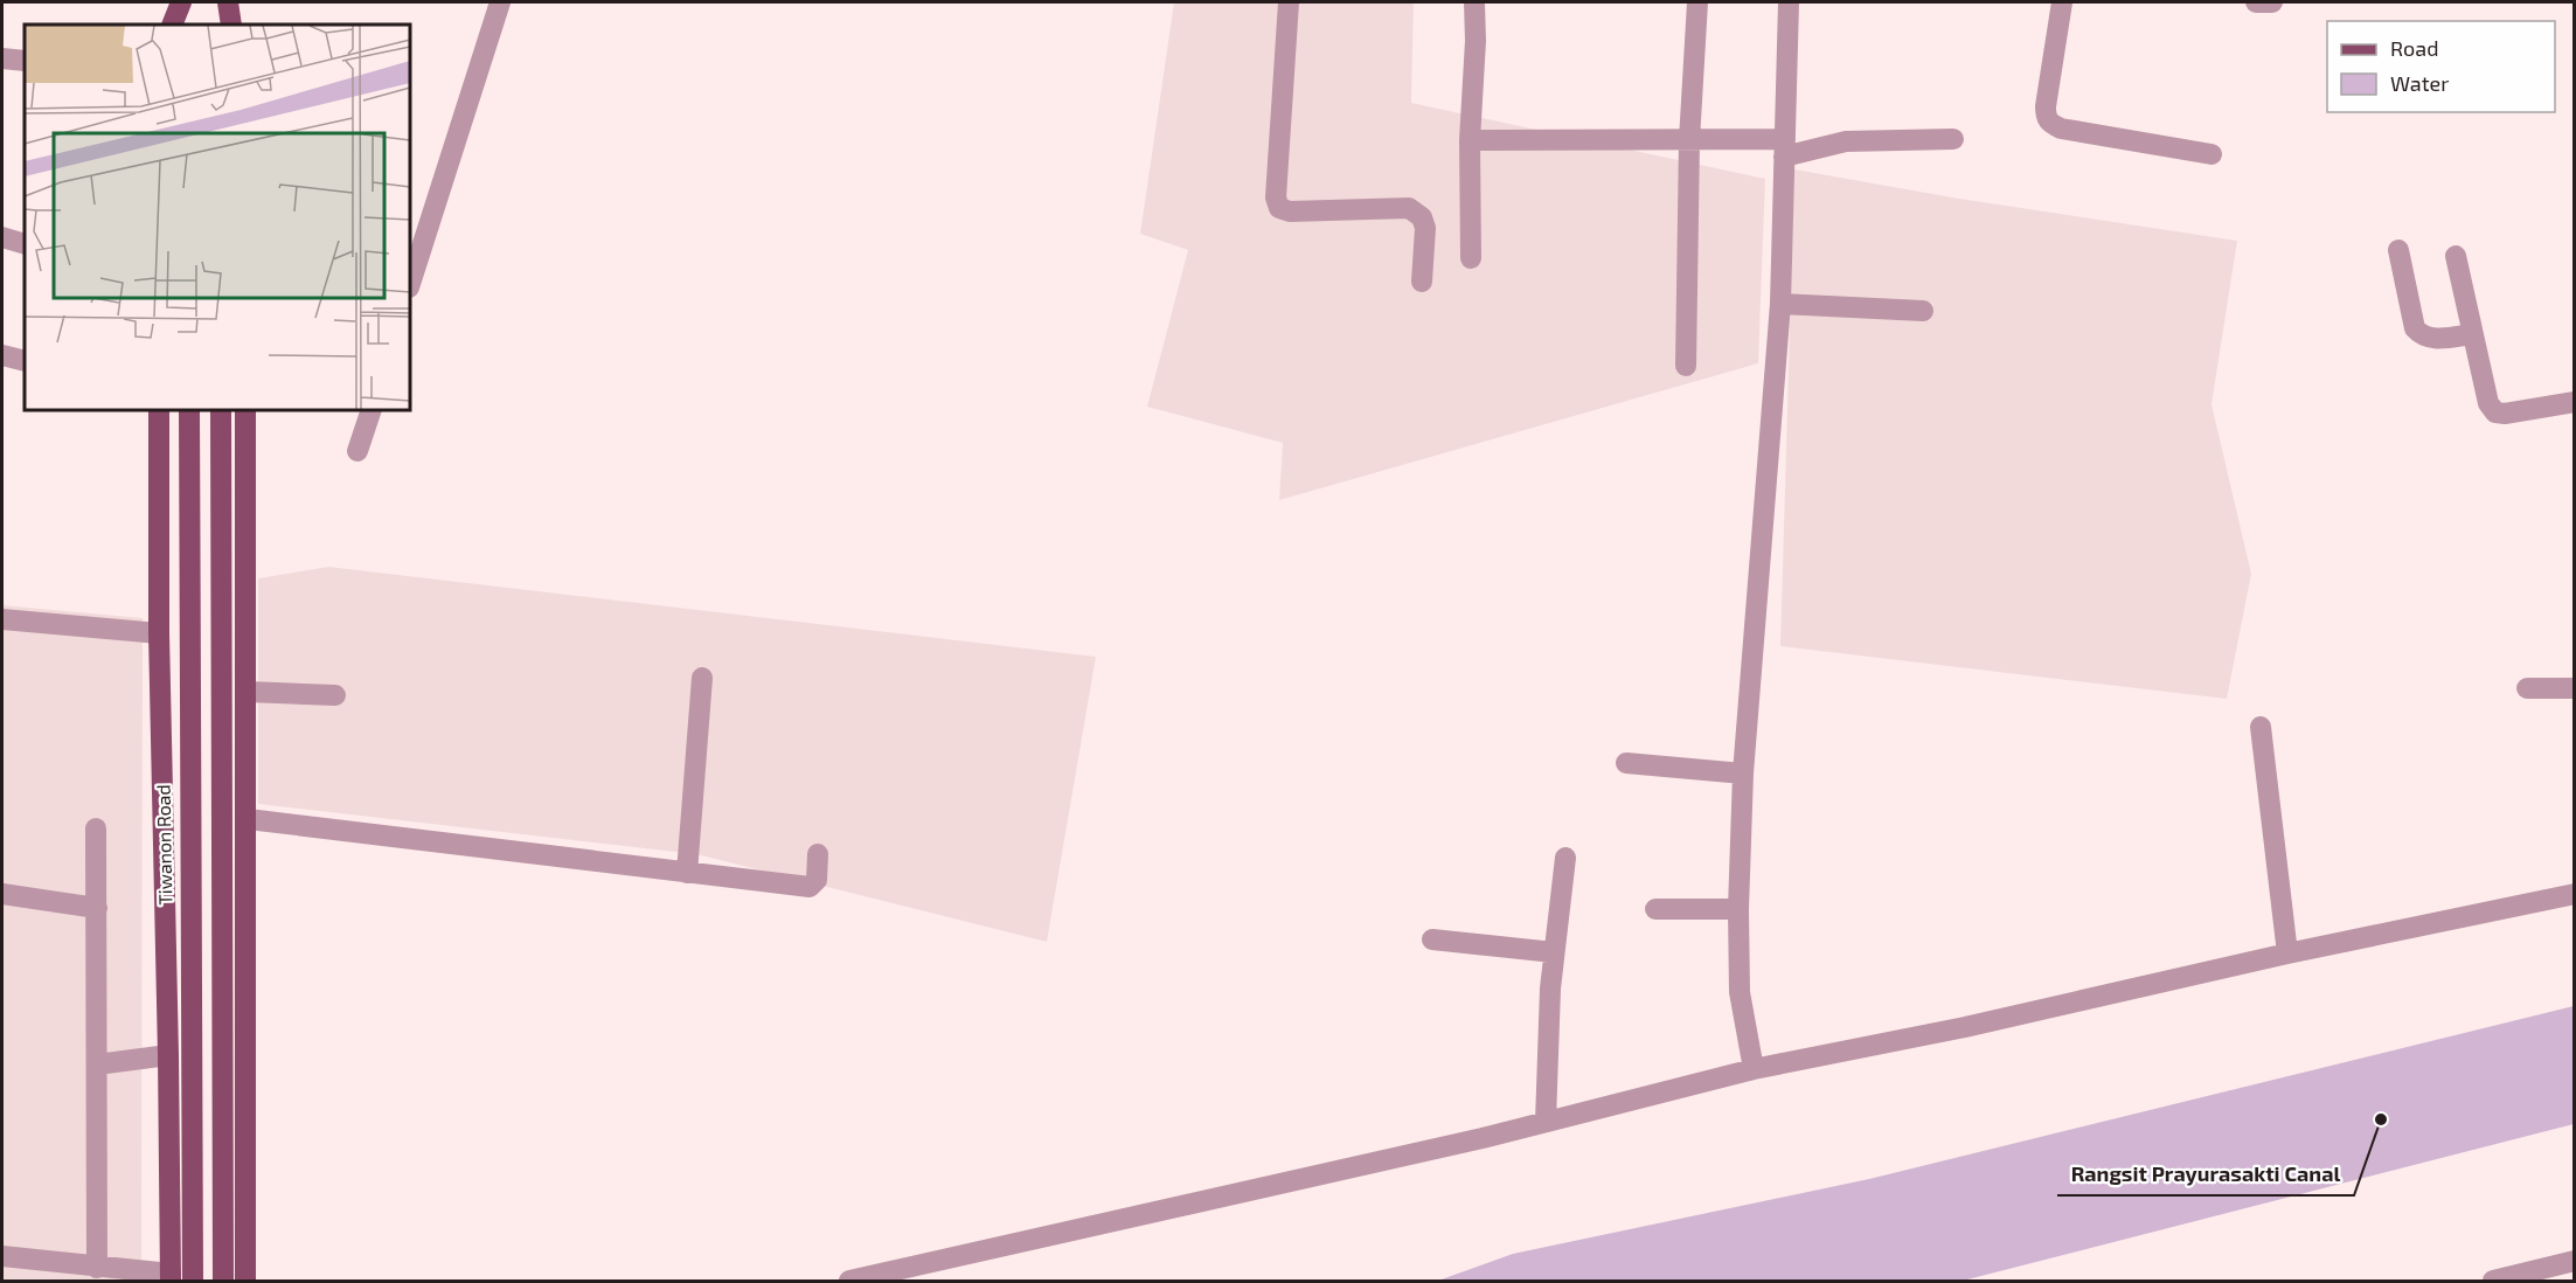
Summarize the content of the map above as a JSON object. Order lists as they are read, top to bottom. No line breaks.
{"streets":{"main road":["Tiwanon Road"]},"places":["Rangsit Prayurasakti Canal"],"legend":["Road","Water"]}
